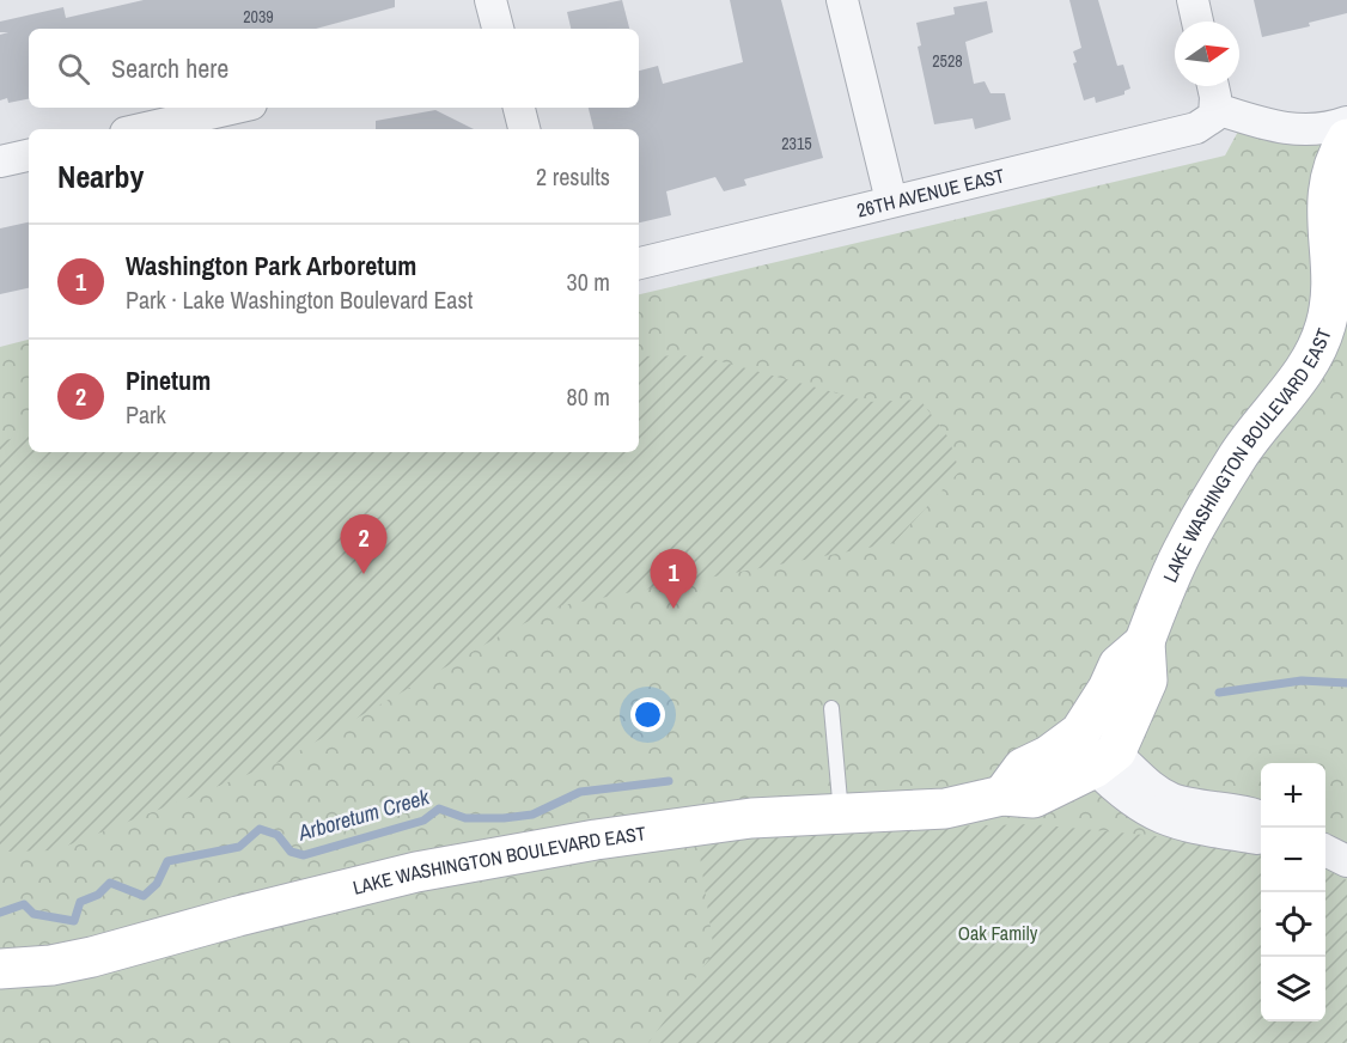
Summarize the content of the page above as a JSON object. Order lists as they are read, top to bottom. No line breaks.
{"streets":{"main road":["LAKE WASHINGTON BOULEVARD EAST"],"street":["26TH AVENUE EAST"]},"water":["Arboretum Creek"],"parks":["Oak Family"],"house_numbers":["2039","2528","2315"],"north":"right","page":{"search":"Search here","heading":["Nearby","2 results"],"list":[{"mark":"1","name":"Washington Park Arboretum","note":"Park · Lake Washington Boulevard East","value":"30 m"},{"mark":"2","name":"Pinetum","note":"Park","value":"80 m"}],"pins":["2","1"],"map_buttons":["+","−"]}}
